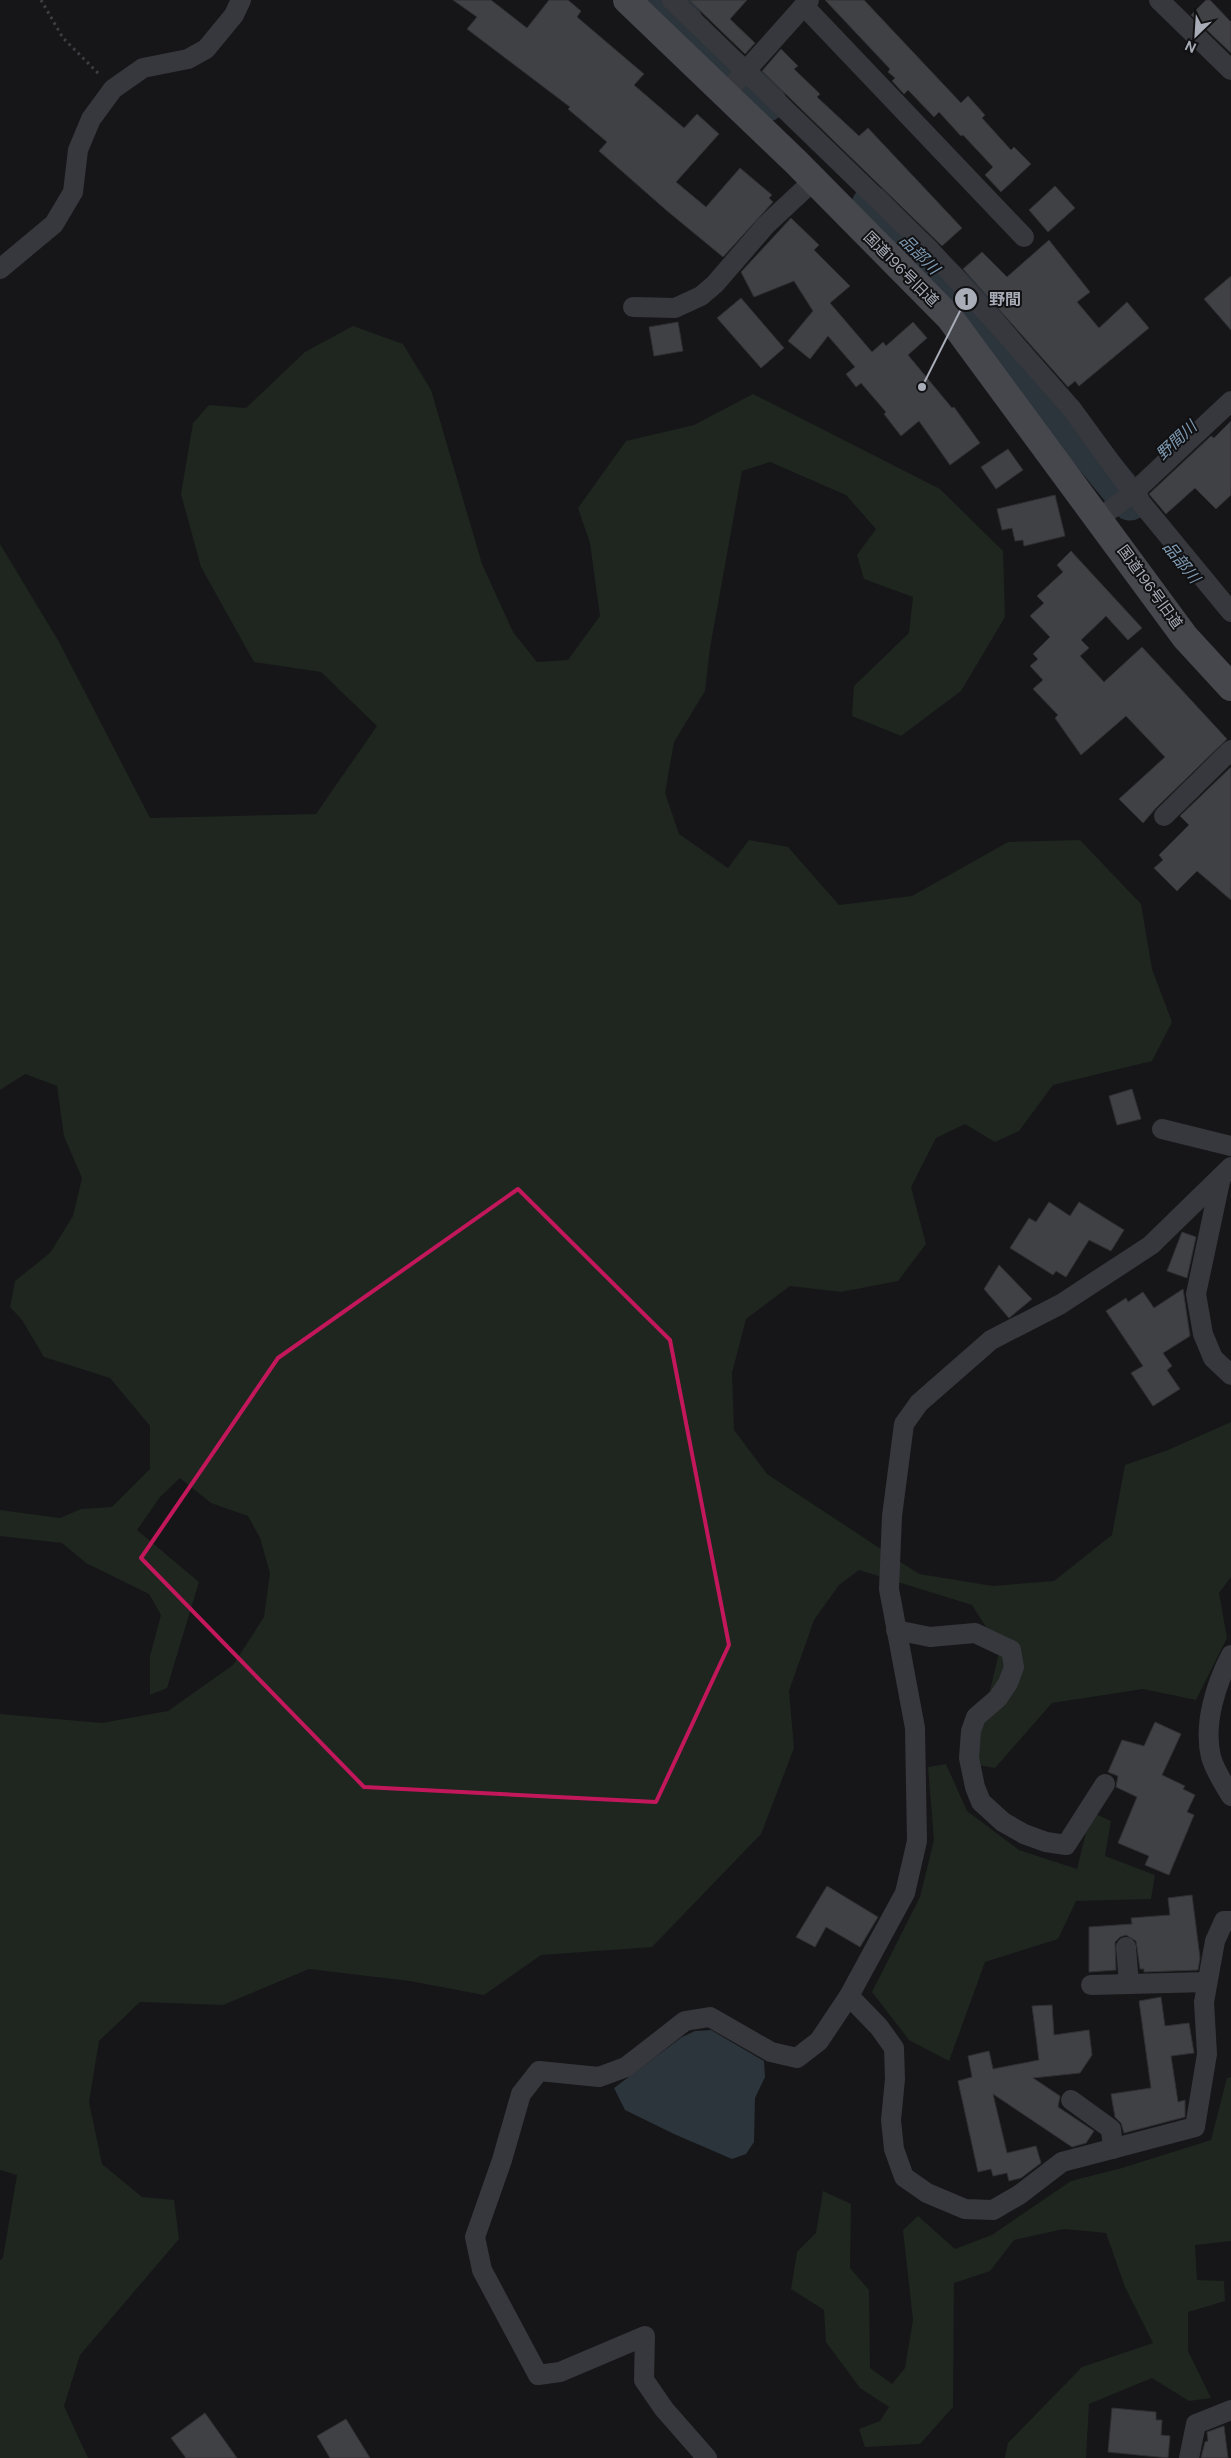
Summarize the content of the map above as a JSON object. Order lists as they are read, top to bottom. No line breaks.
{"streets":{"street":["国道196号旧道"]},"water":["品部川","野間川"],"places":["野間"],"north":"bottom left"}
